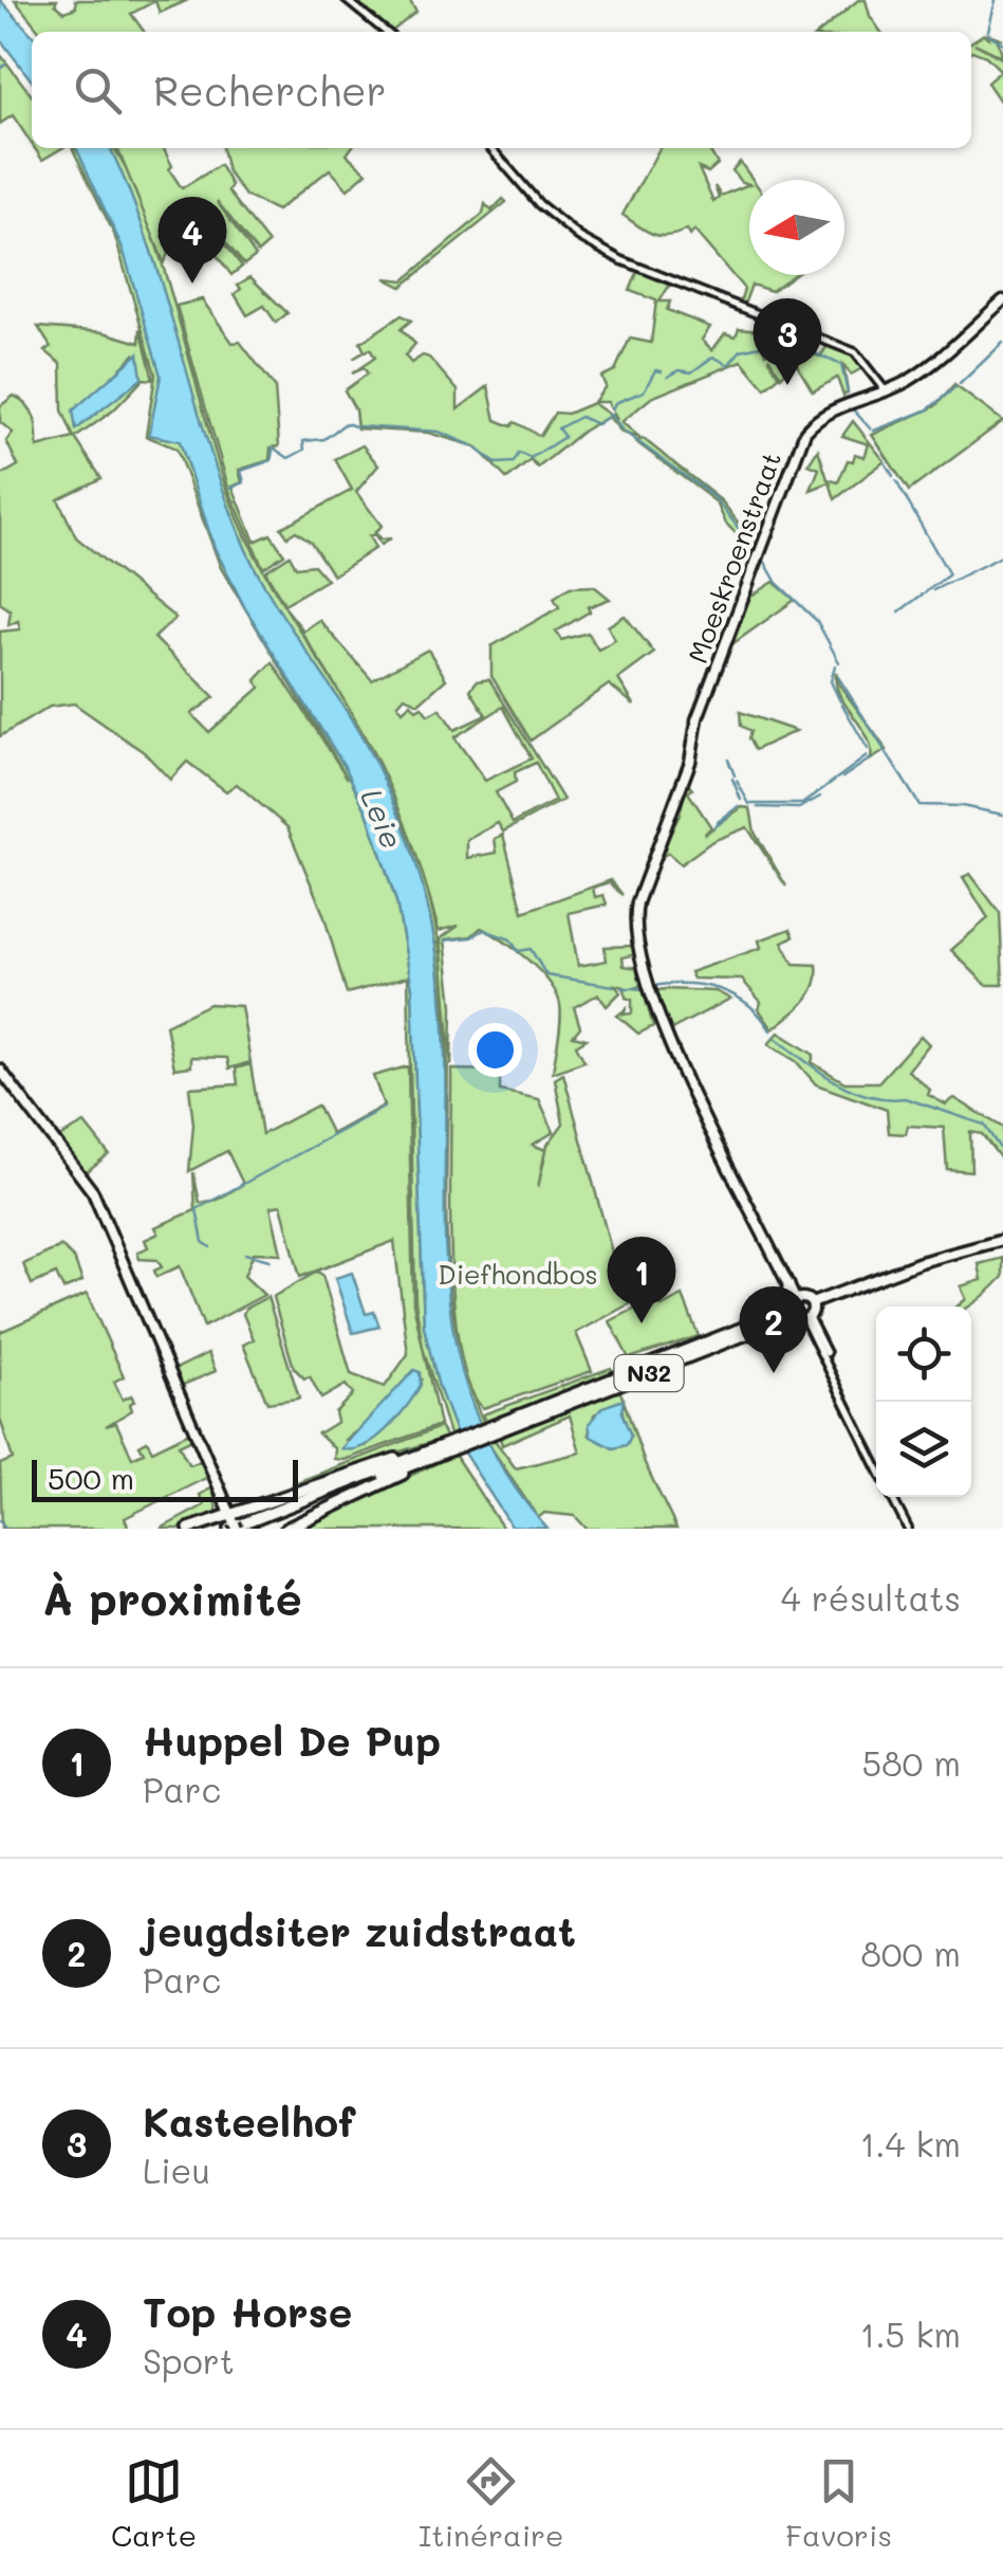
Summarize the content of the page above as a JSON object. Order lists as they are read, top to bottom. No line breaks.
{"streets":{"highway":["N32"],"main road":["Moeskroenstraat"]},"crossings":[["Moeskroenstraat","N32"]],"water":["Leie"],"parks":["Diefhondbos"],"scale_bar":"500 m","north":"left","page":{"search":"Rechercher","pins":["4","3","1","2"],"scale":"500 m","heading":["À proximité","4 résultats"],"list":[{"mark":"1","name":"Huppel De Pup","note":"Parc","value":"580 m"},{"mark":"2","name":"jeugdsiter zuidstraat","note":"Parc","value":"800 m"},{"mark":"3","name":"Kasteelhof","note":"Lieu","value":"1.4 km"},{"mark":"4","name":"Top Horse","note":"Sport","value":"1.5 km"}],"nav":["Carte","Itinéraire","Favoris"]}}
